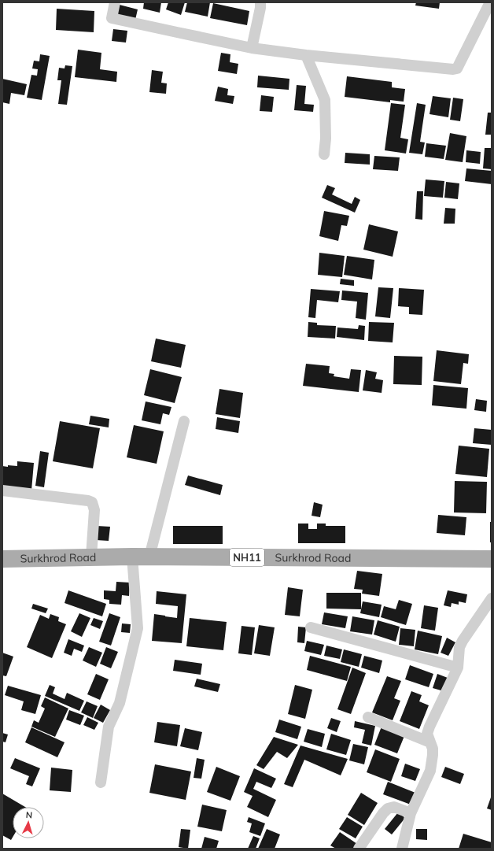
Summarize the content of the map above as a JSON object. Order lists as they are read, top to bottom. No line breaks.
{"streets":{"main road":["Surkhrod Road","NH11"]},"north":"top"}
